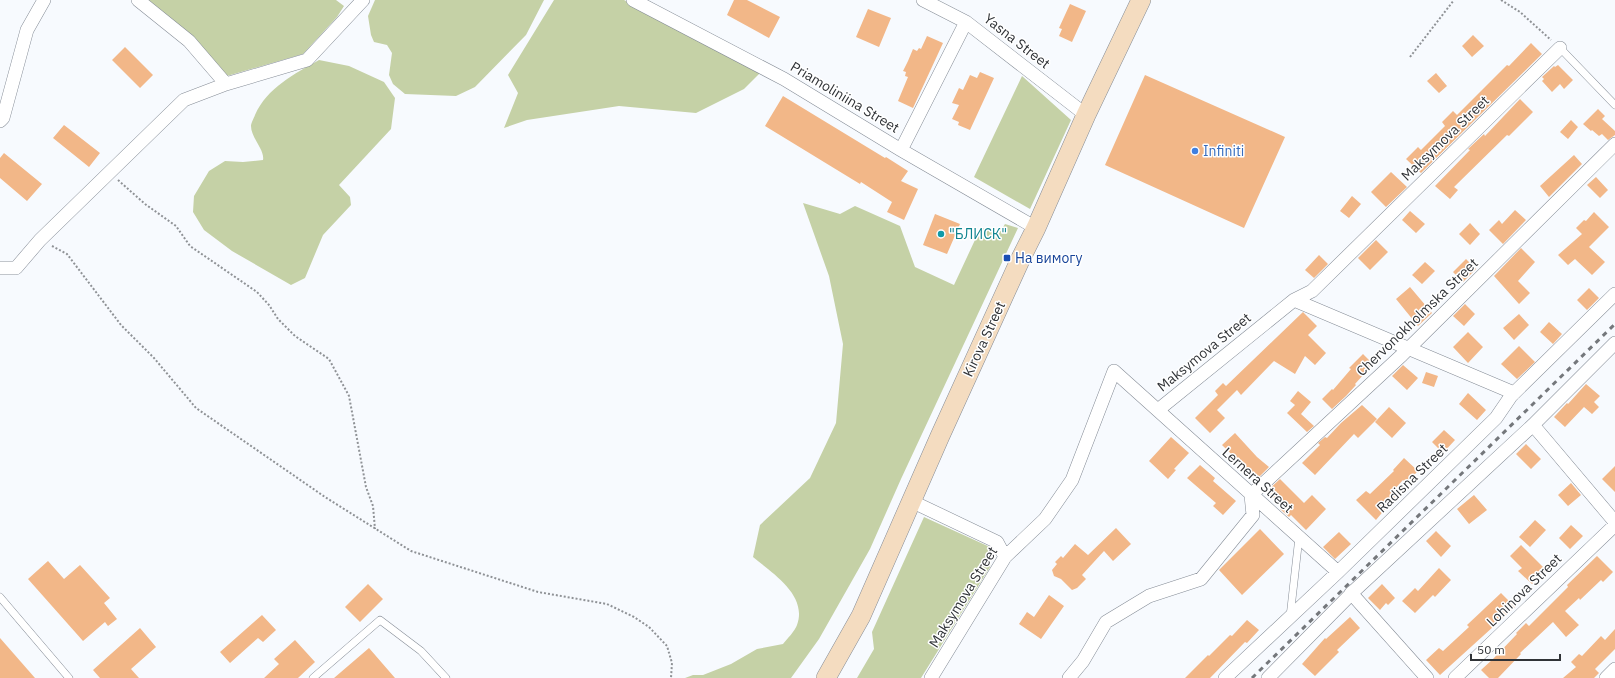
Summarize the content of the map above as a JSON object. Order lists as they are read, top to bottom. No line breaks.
{"streets":{"main road":["Kirova Street"],"street":["Yasna Street","Priamoliniina Street","Maksymova Street","Chervonokholmska Street","Radisna Street","Lernera Street","Lohinova Street"]},"crossings":[["Yasna Street","Kirova Street"],["Priamoliniina Street","Kirova Street"],["Maksymova Street","Lernera Street"],["Chervonokholmska Street","Lernera Street"],["Radisna Street","Lernera Street"]],"places":{"other":["Infiniti","\"БЛИСК\""],"transit":["На вимогу"]},"scale_bar":"50 m"}
